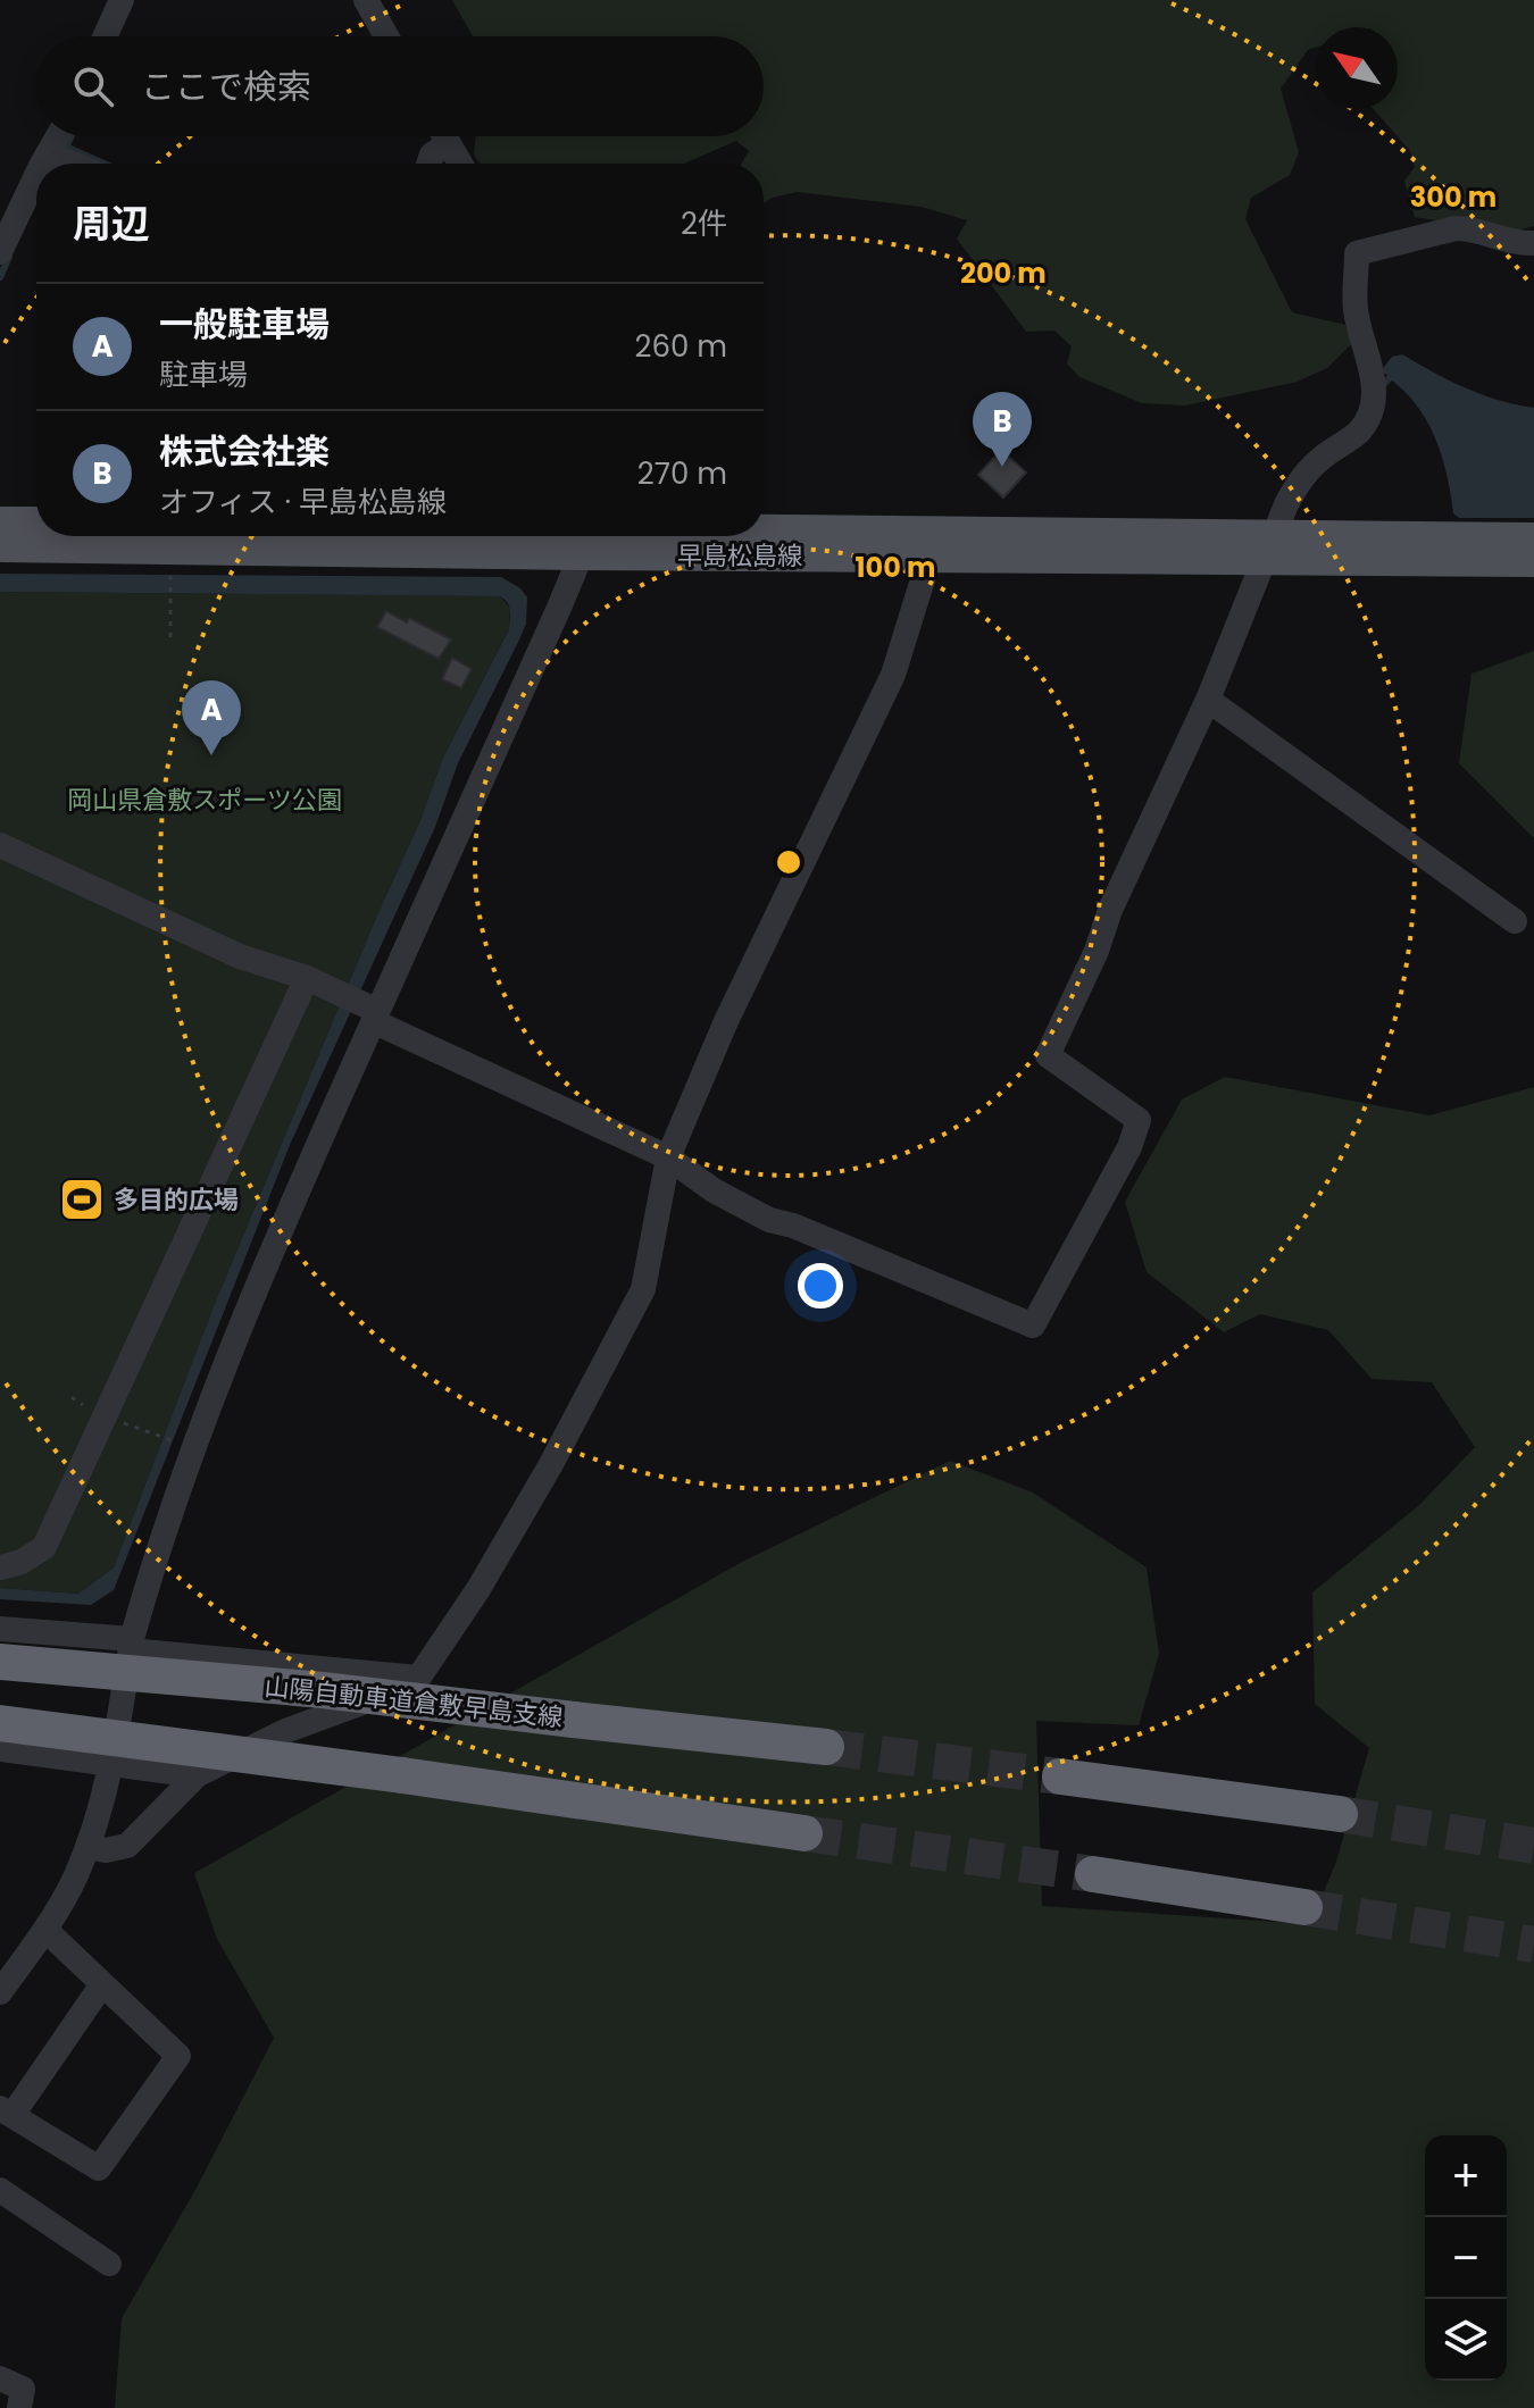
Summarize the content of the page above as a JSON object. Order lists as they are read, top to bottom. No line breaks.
{"streets":{"highway":["山陽自動車道倉敷早島支線"],"main road":["早島松島線"]},"parks":["岡山県倉敷スポーツ公園"],"places":{"sports":["多目的広場"]},"north":"top left","page":{"search":"ここで検索","heading":["周辺","2件"],"list":[{"mark":"A","name":"一般駐車場","note":"駐車場","value":"260 m"},{"mark":"B","name":"株式会社楽","note":"オフィス · 早島松島線","value":"270 m"}],"pins":["B","A"],"map_buttons":["+","−"]},"rings":["300 m","200 m","100 m"]}
